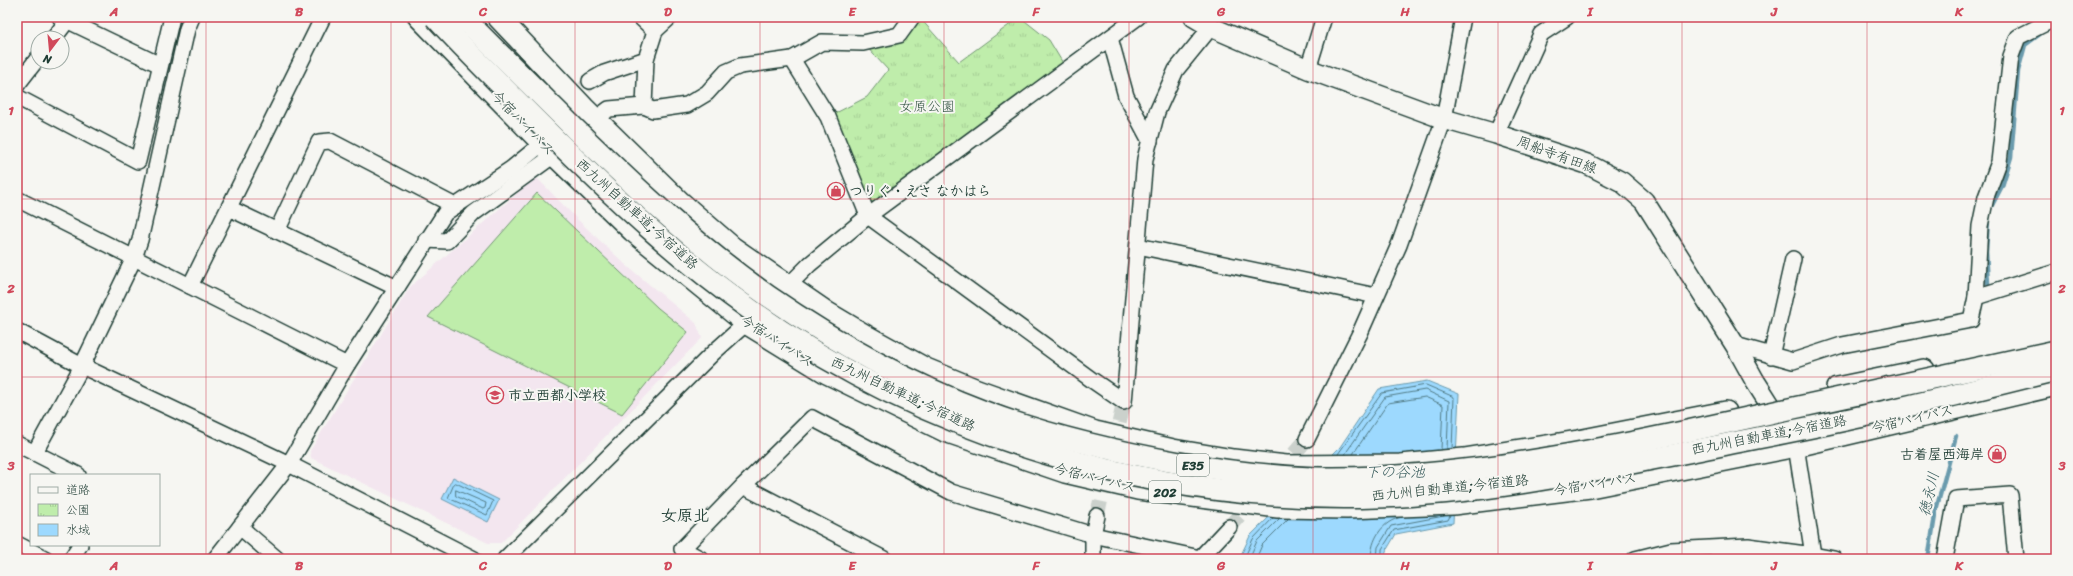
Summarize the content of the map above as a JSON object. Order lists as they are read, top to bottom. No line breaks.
{"streets":{"highway":["今宿バイパス","西九州自動車道;今宿道路","E35","202"],"main road":["周船寺有田線"]},"crossings":[["今宿バイパス","周船寺有田線"]],"districts":["女原北"],"water":["下の谷池","徳永川"],"parks":["女原公園"],"places":{"shop":["つりぐ・えさ なかはら","古着屋西海岸"],"school or university":["市立西都小学校"]},"legend":["道路","公園","水域"],"north":"bottom","grid":{"columns":["A","B","C","D","E","F","G","H","I","J","K"],"rows":["1","2","3"]}}
